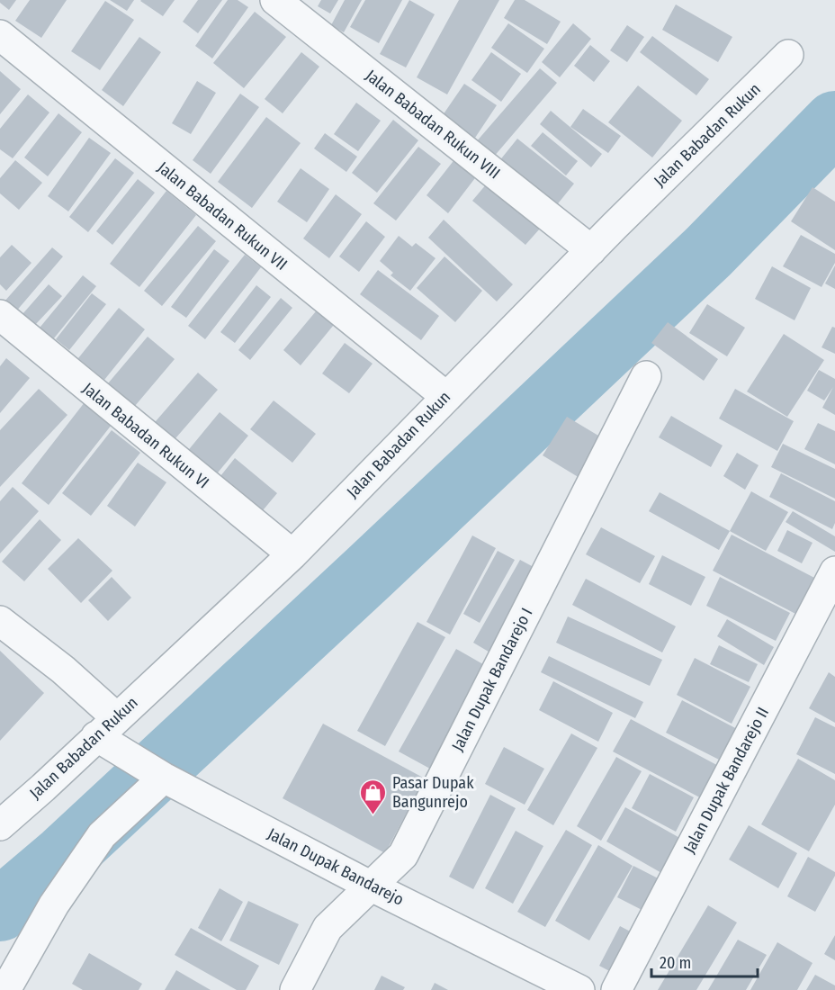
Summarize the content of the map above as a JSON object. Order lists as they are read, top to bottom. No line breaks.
{"streets":{"street":["Jalan Babadan Rukun VIII","Jalan Babadan Rukun","Jalan Babadan Rukun VII","Jalan Babadan Rukun VI","Jalan Dupak Bandarejo I","Jalan Dupak Bandarejo II","Jalan Dupak Bandarejo"]},"crossings":[["Jalan Babadan Rukun VIII","Jalan Babadan Rukun"],["Jalan Babadan Rukun","Jalan Babadan Rukun VII"],["Jalan Babadan Rukun","Jalan Babadan Rukun VI"],["Jalan Babadan Rukun","Jalan Dupak Bandarejo"],["Jalan Dupak Bandarejo I","Jalan Dupak Bandarejo"]],"places":{"shop":["Pasar Dupak Bangunrejo"]},"scale_bar":"20 m"}
